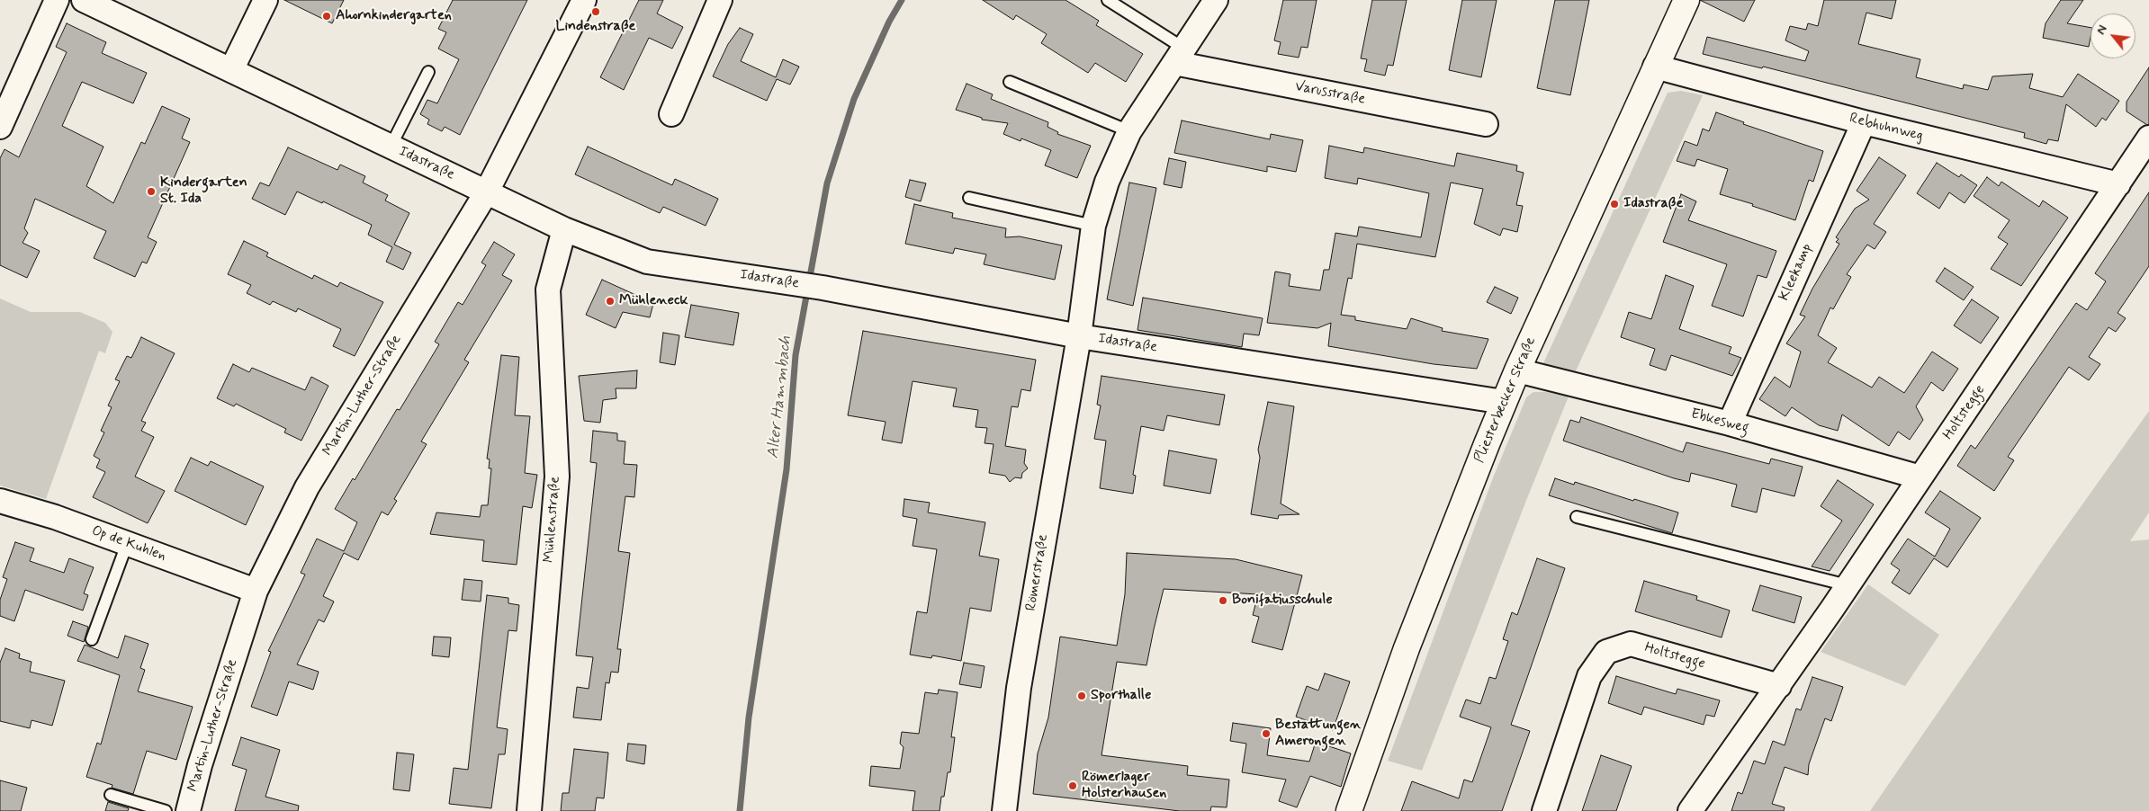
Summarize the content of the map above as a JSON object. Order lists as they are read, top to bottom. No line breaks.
{"streets":{"main road":["Pliesterbecker Straße"],"street":["Varusstraße","Rebhuhnweg","Idastraße","Kleekamp","Martin-Luther-Straße","Holtstegge","Ebkesweg","Mühlenstraße","Op de Kuhlen","Römerstraße"]},"crossings":[["Varusstraße","Römerstraße"],["Rebhuhnweg","Kleekamp"],["Rebhuhnweg","Pliesterbecker Straße"],["Rebhuhnweg","Holtstegge"],["Idastraße","Martin-Luther-Straße"],["Idastraße","Pliesterbecker Straße"],["Idastraße","Mühlenstraße"],["Idastraße","Römerstraße"],["Kleekamp","Ebkesweg"],["Martin-Luther-Straße","Op de Kuhlen"],["Pliesterbecker Straße","Ebkesweg"],["Holtstegge","Ebkesweg"]],"water":["Alter Hammbach"],"places":["Lindenstraße","Ahornkindergarten","Kindergarten St. Ida","Idastraße","Mühleneck","Bonifatiusschule","Sporthalle","Bestattungen Amerongen","Römerlager Holsterhausen"],"north":"top left"}
